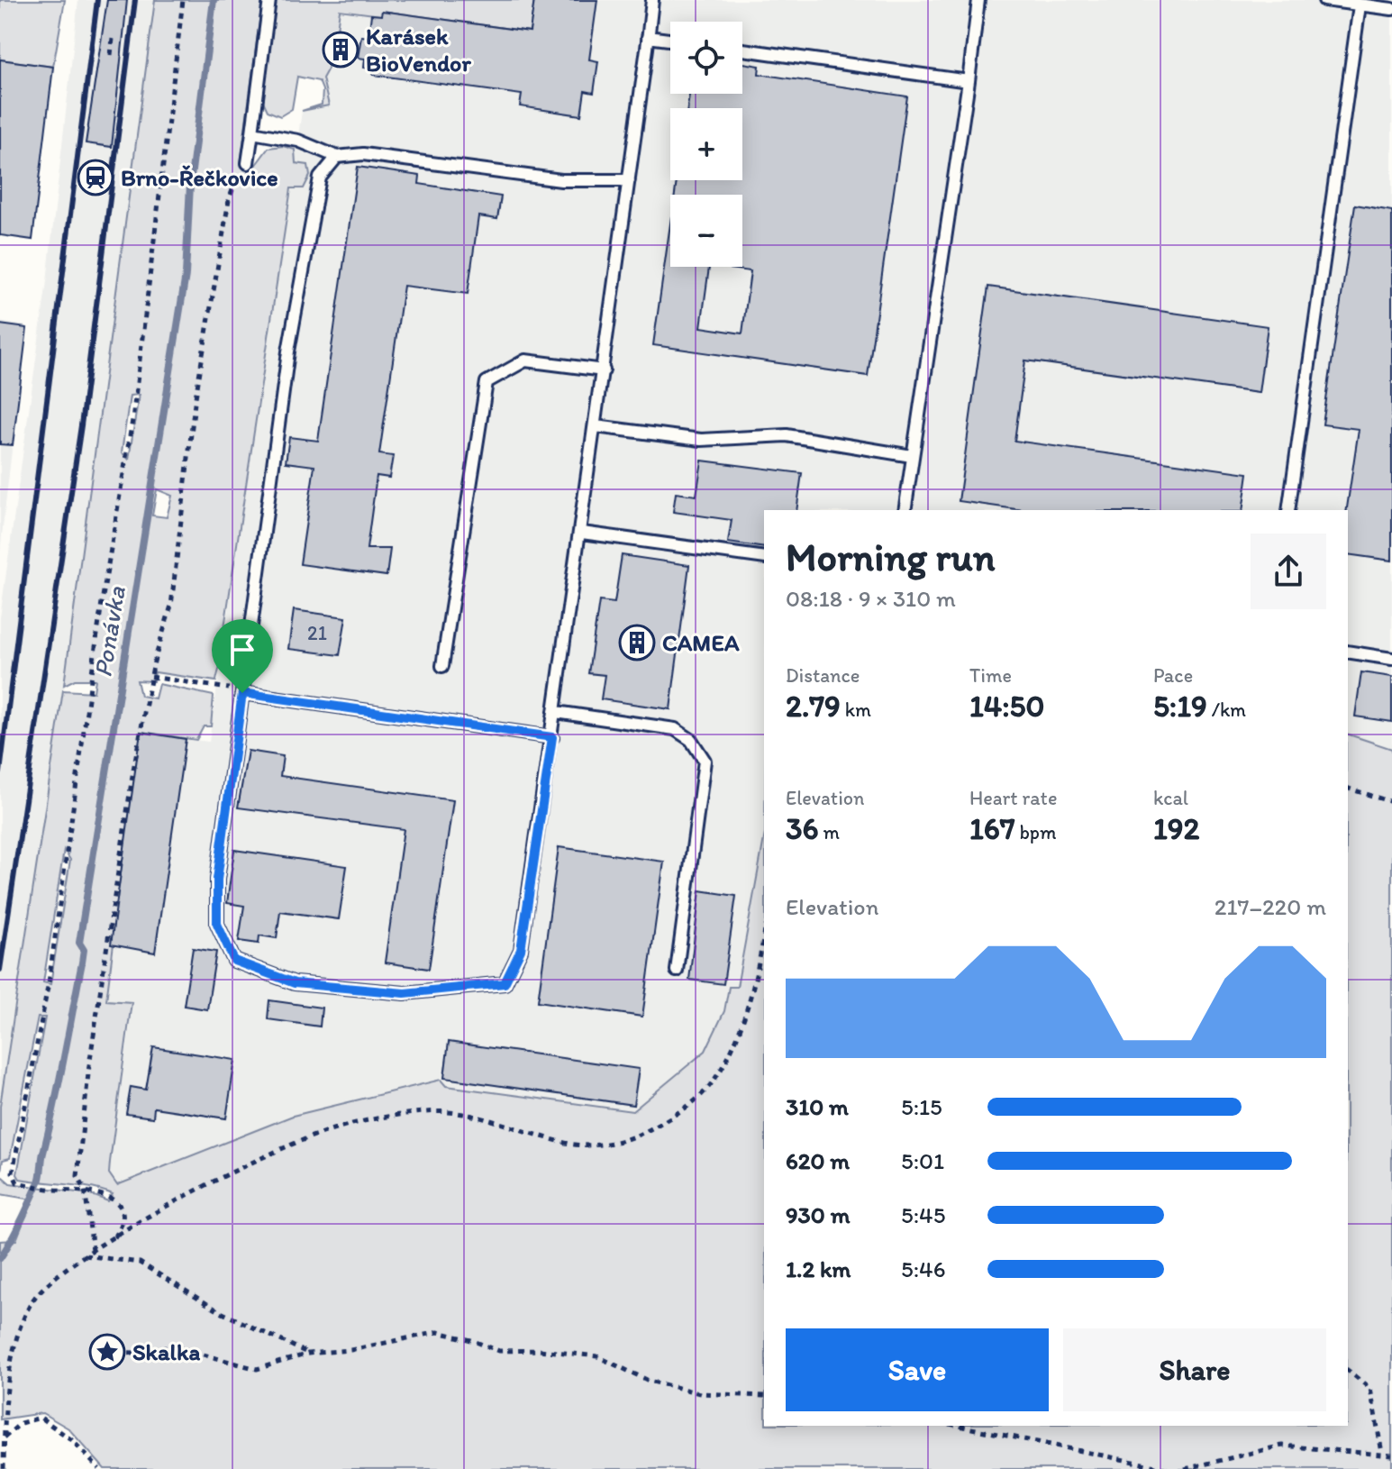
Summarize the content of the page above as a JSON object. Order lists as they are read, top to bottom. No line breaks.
{"water":["Ponávka"],"places":{"building":["Karásek BioVendor","CAMEA"],"station":["Brno-Řečkovice"],"place":["Skalka"]},"house_numbers":["21"],"page":{"map_buttons":["+","−"],"heading":["Morning run","08:18 · 9 × 310 m"],"stats":[["Distance","2.79 km"],["Time","14:50"],["Pace","5:19 /km"],["Elevation","36 m"],["Heart rate","167 bpm"],["kcal","192"]],"chart":["Elevation","217–220 m"],"list":[{"name":"310 m","note":"5:15"},{"name":"620 m","note":"5:01"},{"name":"930 m","note":"5:45"},{"name":"1.2 km","note":"5:46"}],"buttons":["Save","Share"]}}
